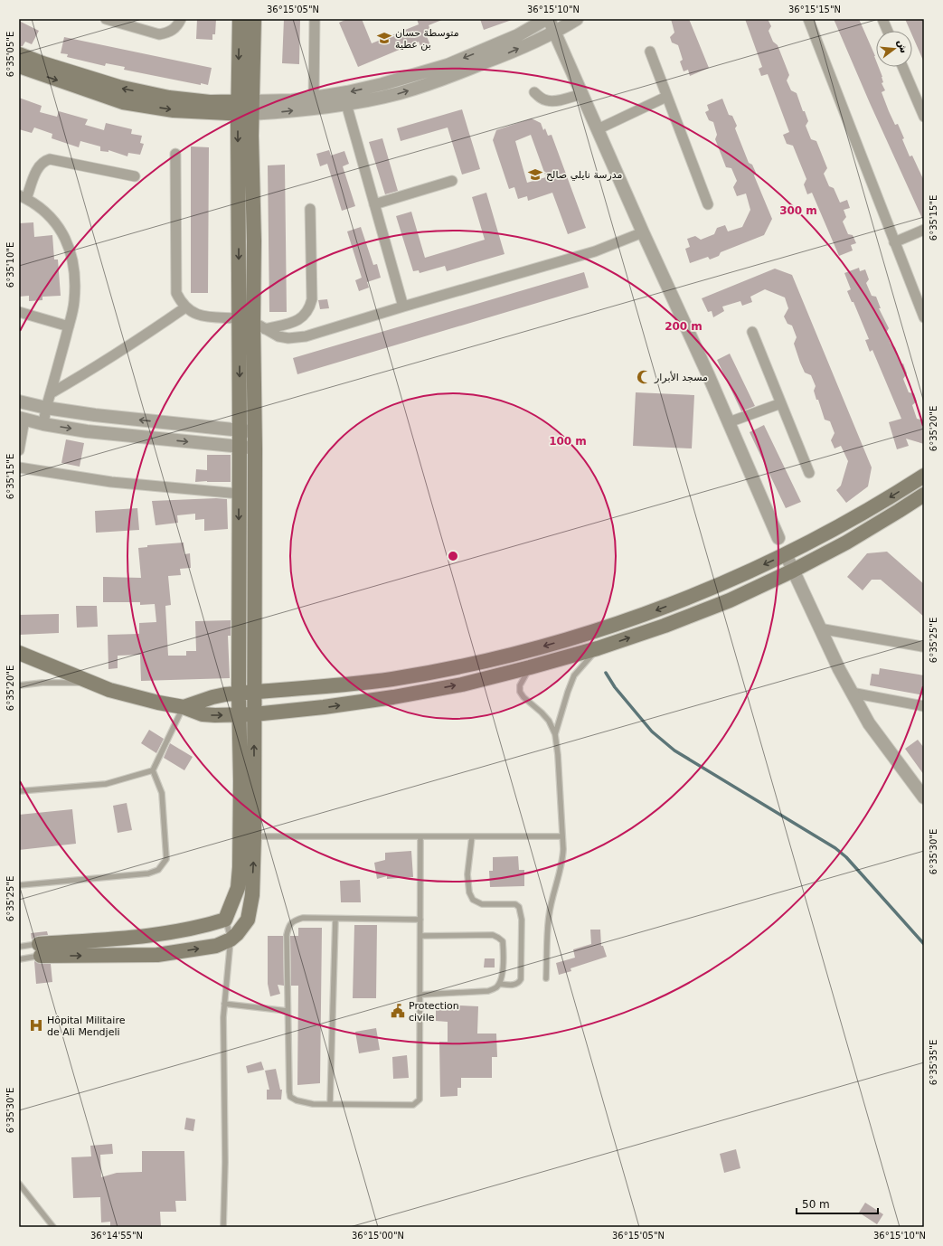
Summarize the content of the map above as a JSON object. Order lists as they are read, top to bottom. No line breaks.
{"places":{"school or university":["متوسطة حسان بن عطية","مدرسة نايلي صالح"],"mosque":["مسجد الأبرار"],"public building":["Protection civile"],"hospital":["Hôpital Militaire de Ali Mendjeli"]},"scale_bar":"50 m","north":"right","coordinates":["36°15'05\"N","36°15'10\"N","36°15'15\"N","6°35'05\"E","6°35'15\"E","6°35'10\"E","6°35'20\"E","6°35'25\"E","6°35'30\"E","6°35'35\"E","36°14'55\"N","36°15'00\"N"],"rings":["300 m","200 m","100 m"]}
